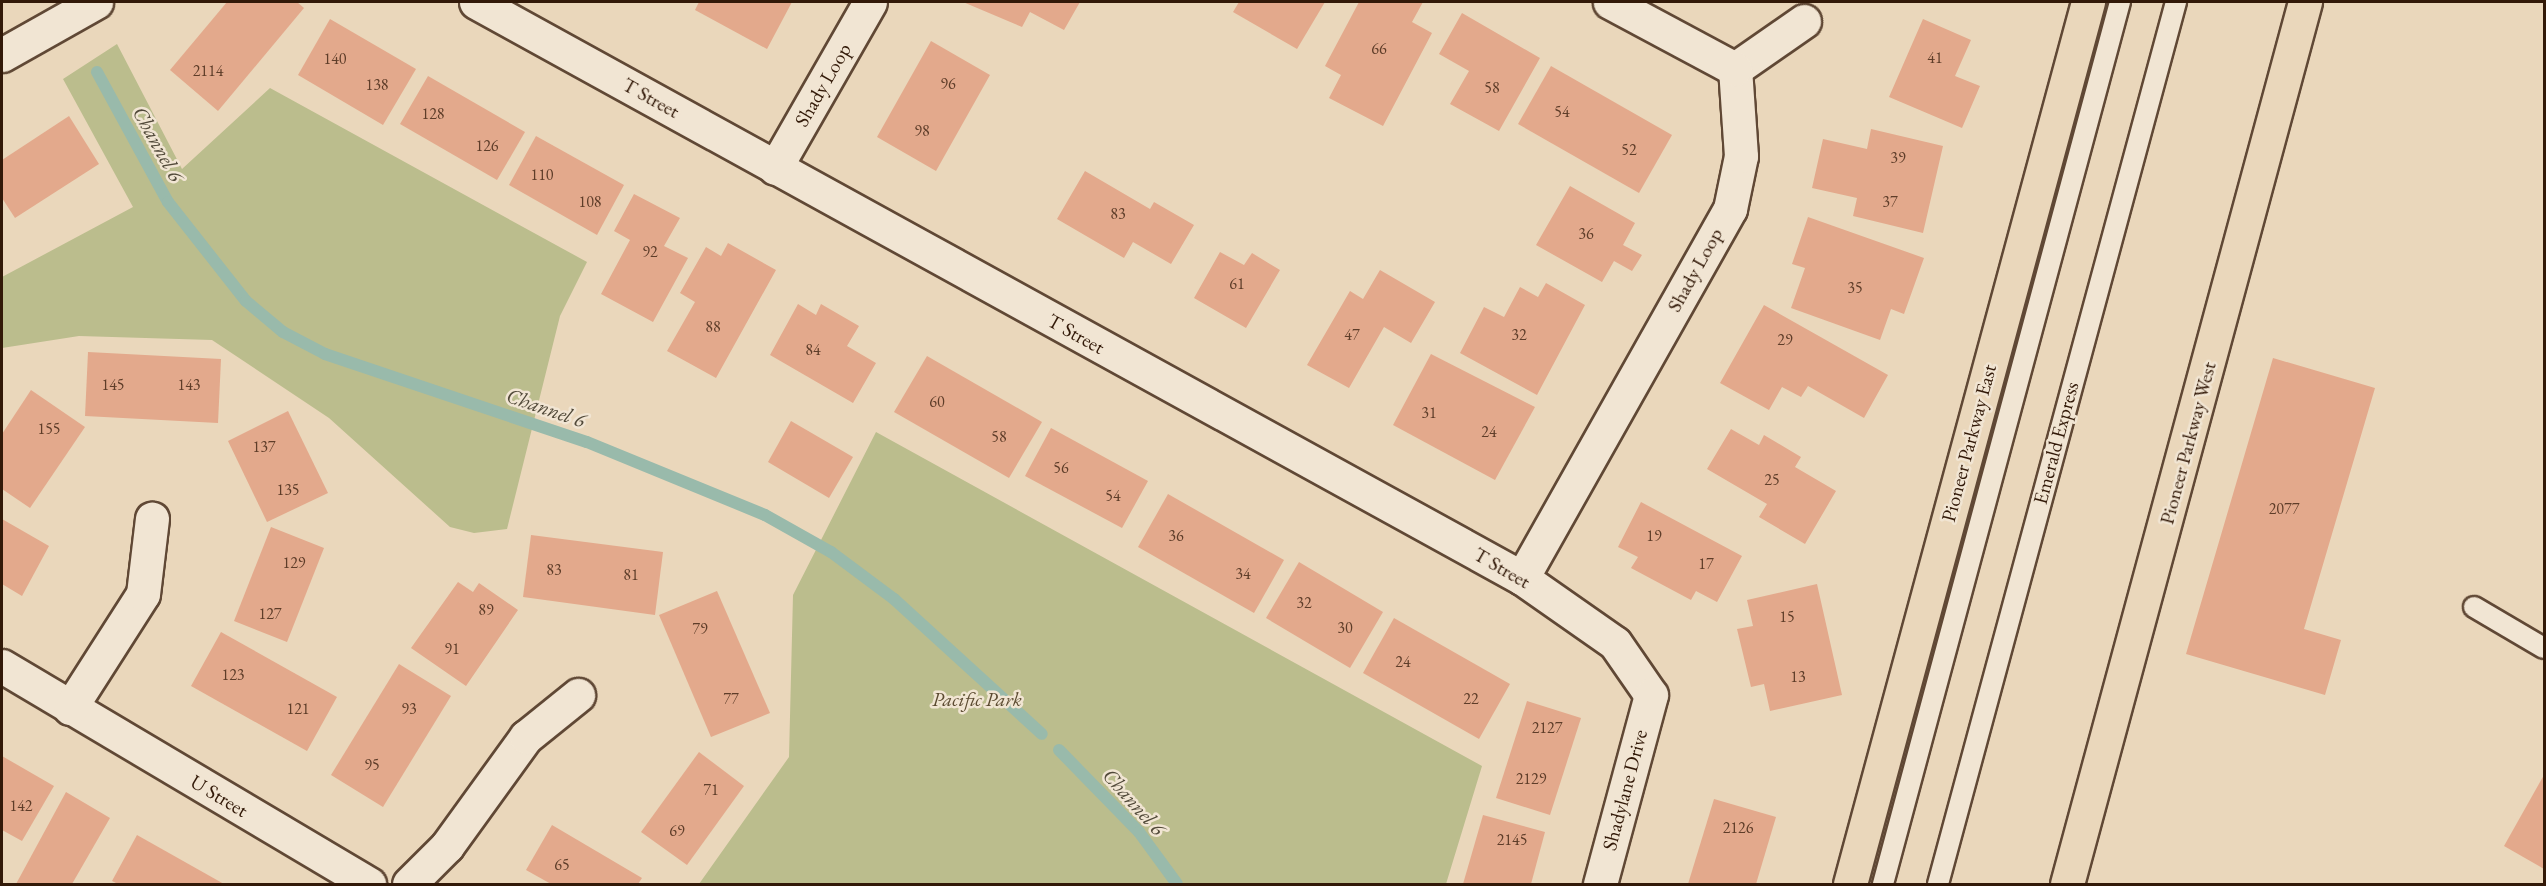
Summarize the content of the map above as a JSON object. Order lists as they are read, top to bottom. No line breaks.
{"streets":{"main road":["Pioneer Parkway East","Pioneer Parkway West"],"street":["Shady Loop","T Street","Shadylane Drive","U Street"],"lane":["Emerald Express"]},"crossings":[["Shady Loop","T Street"],["T Street","Shadylane Drive"]],"water":["Channel 6"],"parks":["Pacific Park"],"house_numbers":["66","41","140","2114","96","138","58","54","128","98","126","52","39","110","108","37","83","36","92","61","35","88","47","32","29","84","145","143","60","31","155","24","58","137","56","25","135","54","2077","36","19","129","17","83","34","81","32","89","127","15","30","79","91","24","123","13","77","22","121","93","2127","95","2129","71","142","2126","69","2145","65"]}
